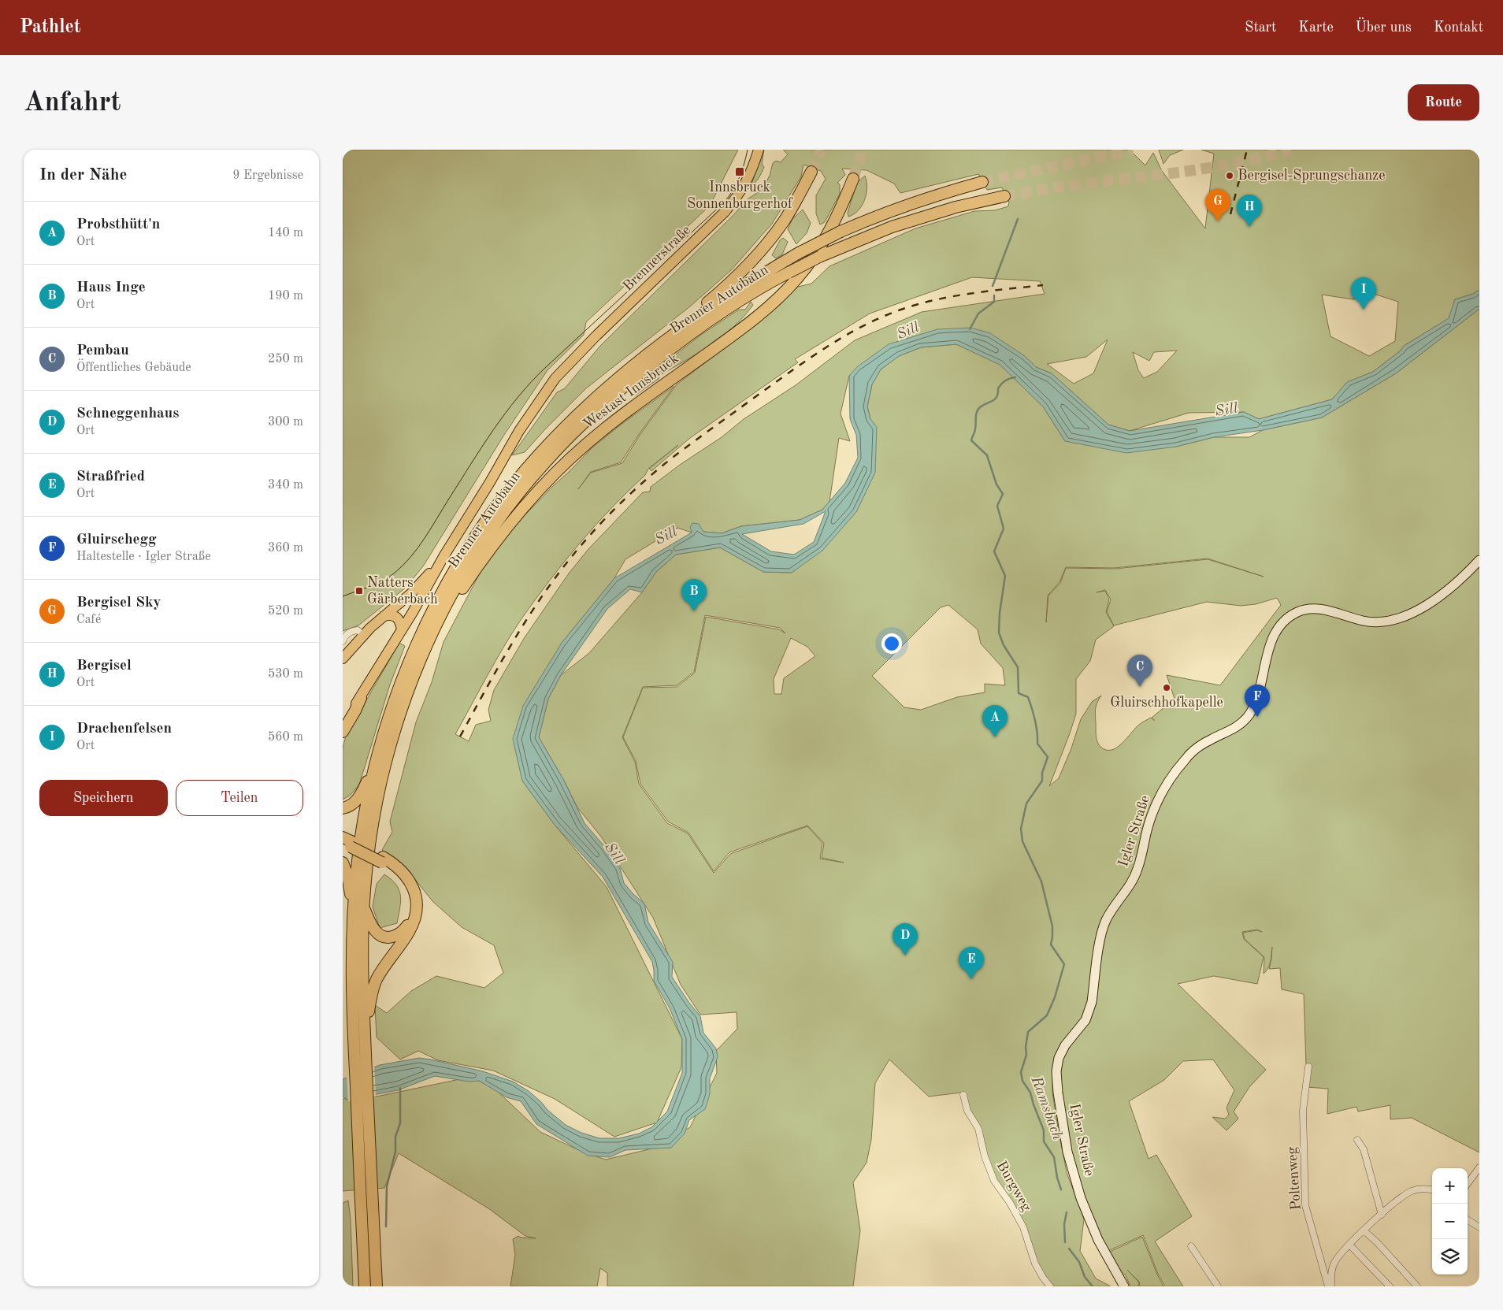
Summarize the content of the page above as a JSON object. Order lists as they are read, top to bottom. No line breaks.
{"streets":{"highway":["Brenner Autobahn","Westast Innsbruck"],"main road":["Brennerstraße","Igler Straße"],"street":["Poltenweg","Burgweg"]},"crossings":[["Brenner Autobahn","Westast Innsbruck"]],"water":["Sill","Ramsbach"],"places":{"transit":["Innsbruck Sonnenburgerhof","Natters Gärberbach"],"other":["Bergisel-Sprungschanze","Gluirschhofkapelle"]},"page":{"header":"Pathlet","nav":["Start","Karte","Über uns","Kontakt"],"buttons":["Route",["Speichern","Teilen"]],"title":"Anfahrt","heading":["In der Nähe","9 Ergebnisse"],"pins":["G","H","I","B","C","F","A","D","E"],"list":[{"mark":"A","name":"Probsthütt'n","note":"Ort","value":"140 m"},{"mark":"B","name":"Haus Inge","note":"Ort","value":"190 m"},{"mark":"C","name":"Pembau","note":"Öffentliches Gebäude","value":"250 m"},{"mark":"D","name":"Schneggenhaus","note":"Ort","value":"300 m"},{"mark":"E","name":"Straßfried","note":"Ort","value":"340 m"},{"mark":"F","name":"Gluirschegg","note":"Haltestelle · Igler Straße","value":"360 m"},{"mark":"G","name":"Bergisel Sky","note":"Café","value":"520 m"},{"mark":"H","name":"Bergisel","note":"Ort","value":"530 m"},{"mark":"I","name":"Drachenfelsen","note":"Ort","value":"560 m"}],"map_buttons":["+","−"]}}
